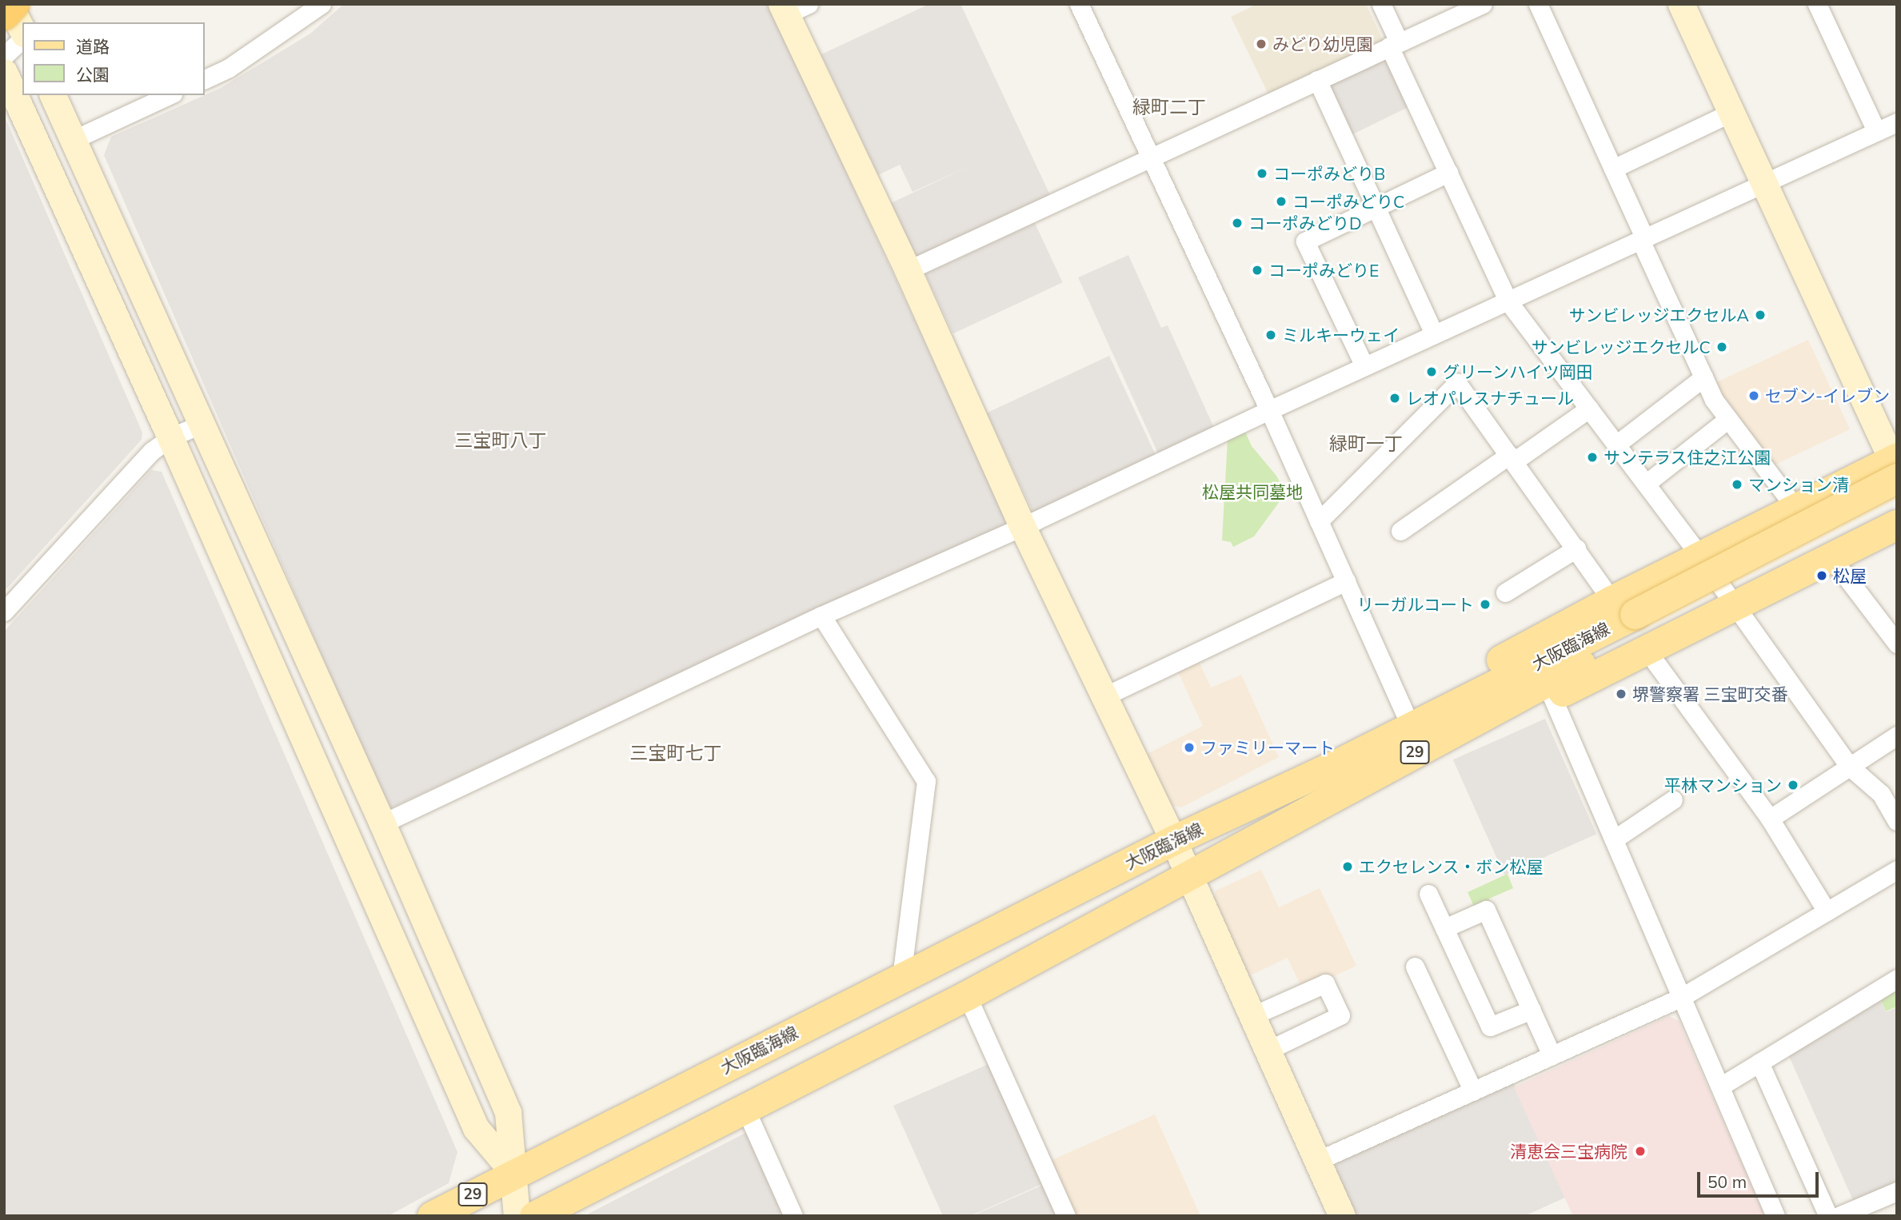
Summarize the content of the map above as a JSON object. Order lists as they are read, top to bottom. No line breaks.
{"streets":{"main road":["大阪臨海線","29"]},"districts":["緑町二丁","三宝町八丁","緑町一丁","三宝町七丁"],"parks":["松屋共同墓地"],"places":["みどり幼児園","コーポみどりB","コーポみどりC","コーポみどりD","コーポみどりE","サンビレッジエクセルA","ミルキーウェイ","サンビレッジエクセルC","グリーンハイツ岡田","セブン-イレブン","レオパレスナチュール","サンテラス住之江公園","マンション清","松屋","リーガルコート","堺警察署 三宝町交番","ファミリーマート","平林マンション","エクセレンス・ボン松屋","清恵会三宝病院"],"legend":["道路","公園"],"scale_bar":"50 m"}
